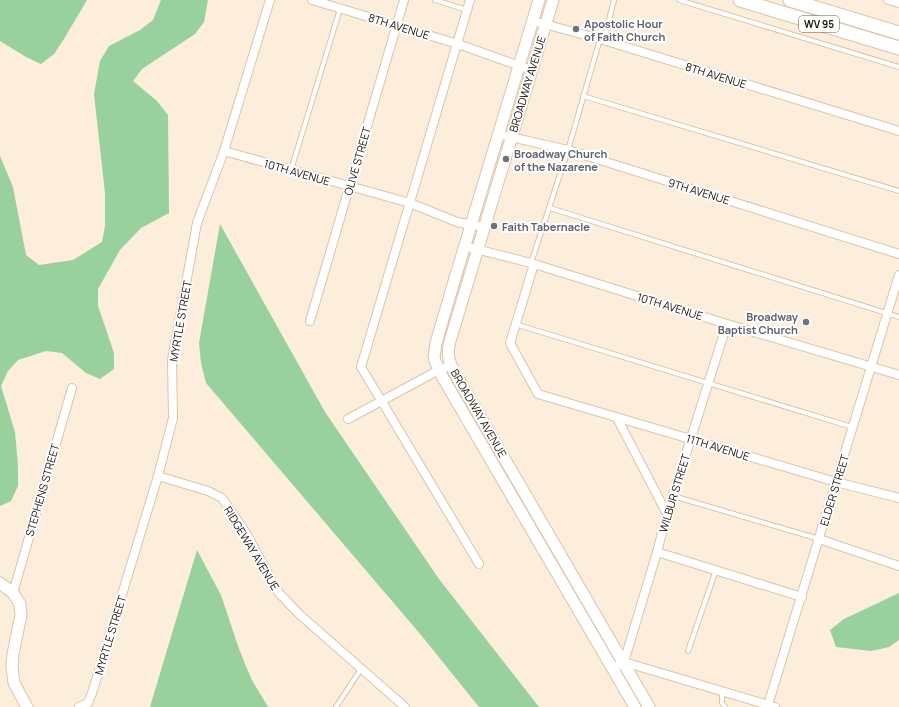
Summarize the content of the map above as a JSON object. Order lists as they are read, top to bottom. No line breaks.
{"streets":{"main road":["WV 95","BROADWAY AVENUE"],"street":["8TH AVENUE","OLIVE STREET","10TH AVENUE","9TH AVENUE","MYRTLE STREET","11TH AVENUE","STEPHENS STREET","ELDER STREET","WILBUR STREET","RIDGEWAY AVENUE"]},"crossings":[["8TH AVENUE","BROADWAY AVENUE"],["8TH AVENUE","OLIVE STREET"],["BROADWAY AVENUE","10TH AVENUE"],["BROADWAY AVENUE","9TH AVENUE"],["BROADWAY AVENUE","WILBUR STREET"],["OLIVE STREET","10TH AVENUE"],["10TH AVENUE","MYRTLE STREET"],["10TH AVENUE","ELDER STREET"],["10TH AVENUE","WILBUR STREET"],["MYRTLE STREET","RIDGEWAY AVENUE"],["11TH AVENUE","ELDER STREET"],["11TH AVENUE","WILBUR STREET"]],"places":["Apostolic Hour of Faith Church","Broadway Church of the Nazarene","Faith Tabernacle","Broadway Baptist Church"]}
